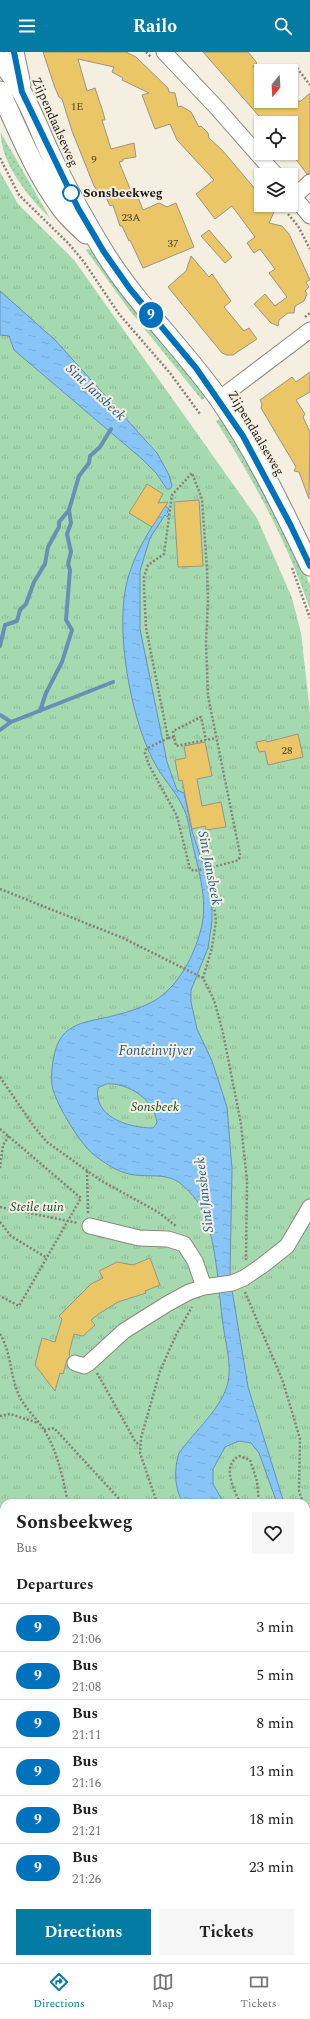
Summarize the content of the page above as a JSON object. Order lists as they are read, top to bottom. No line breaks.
{"streets":{"main road":["Zijpendaalseweg"]},"water":["Sint Jansbeek","Fonteinvijver"],"parks":["Sonsbeek","Steile tuin"],"places":["Sonsbeekweg"],"lines":["bus line 9"],"house_numbers":["1E","9","23A","37","28"],"north":"bottom","page":{"header":"Railo","on_map":"9","heading":[["Sonsbeekweg","Bus"],"Departures"],"list":[{"mark":"9","name":"Bus","note":"21:06","value":"3 min"},{"mark":"9","name":"Bus","note":"21:08","value":"5 min"},{"mark":"9","name":"Bus","note":"21:11","value":"8 min"},{"mark":"9","name":"Bus","note":"21:16","value":"13 min"},{"mark":"9","name":"Bus","note":"21:21","value":"18 min"},{"mark":"9","name":"Bus","note":"21:26","value":"23 min"}],"buttons":["Directions","Tickets"],"tabs":["Directions","Map","Tickets"]}}
